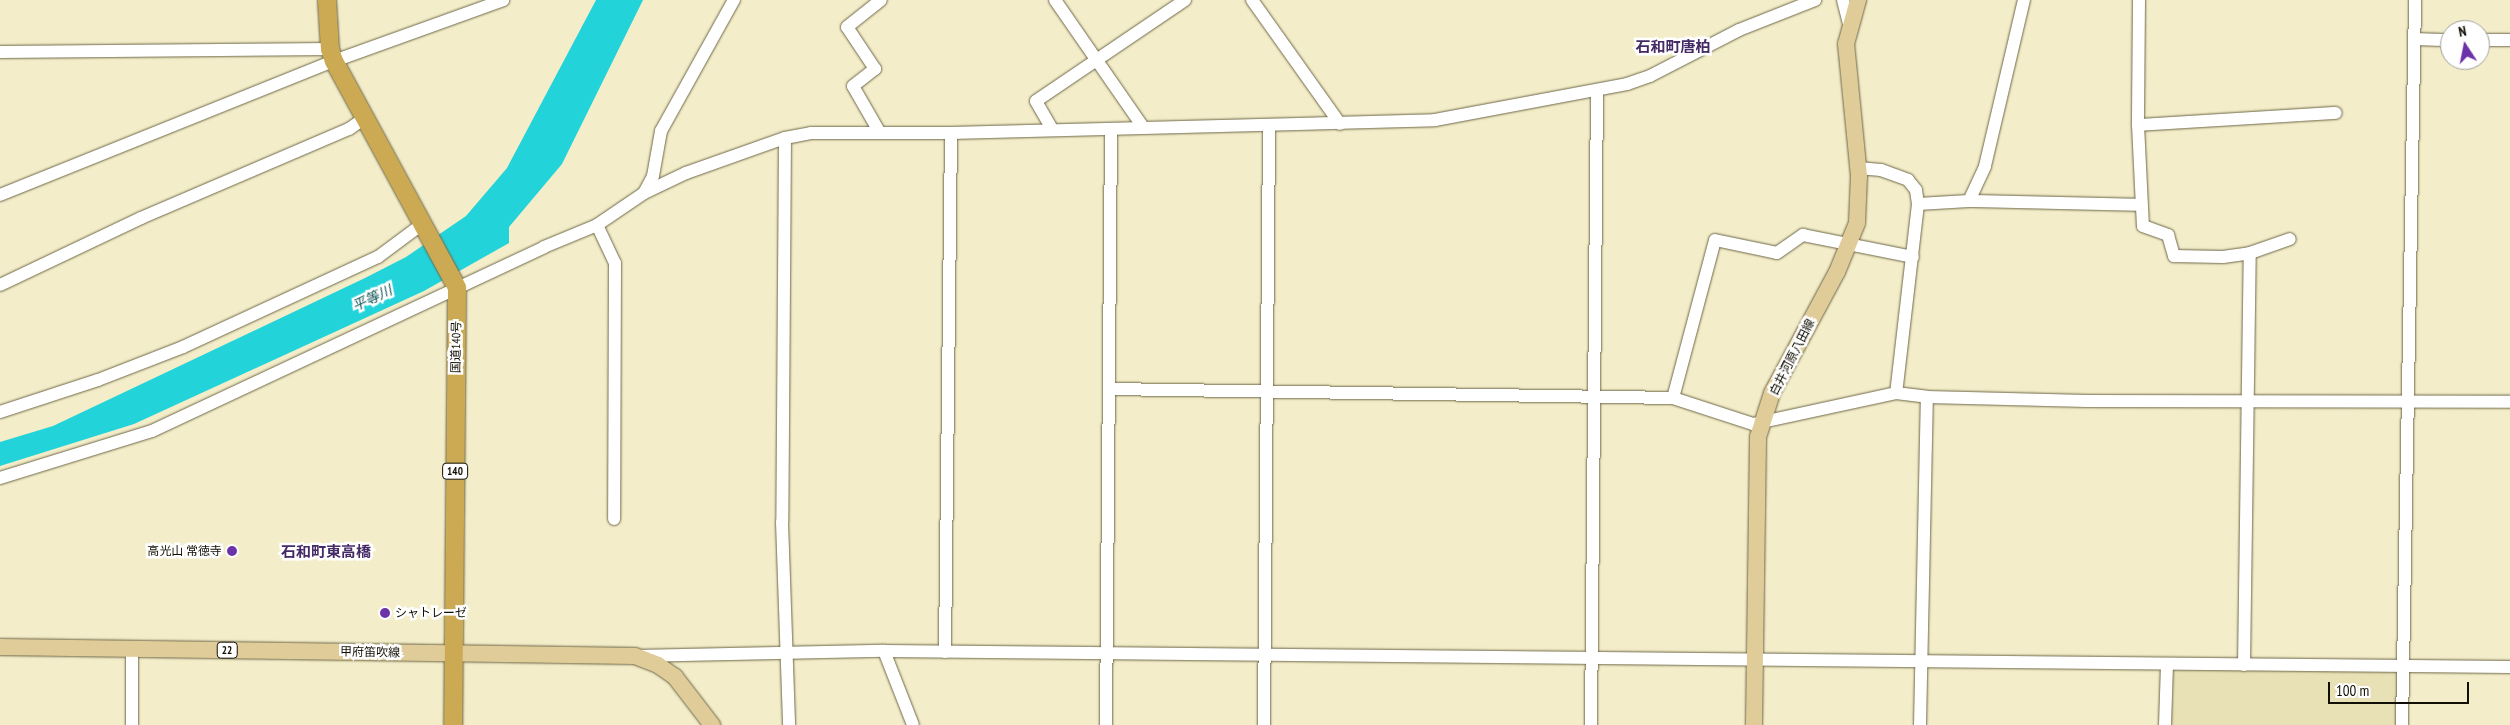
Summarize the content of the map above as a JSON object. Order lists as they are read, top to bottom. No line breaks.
{"streets":{"highway":["国道140号","140"],"main road":["白井河原八田線","22","甲府笛吹線"]},"crossings":[["国道140号","甲府笛吹線"]],"districts":["石和町唐柏","石和町東高橋"],"water":["平等川"],"places":["高光山 常徳寺","シャトレーゼ"],"scale_bar":"100 m","north":"top"}
